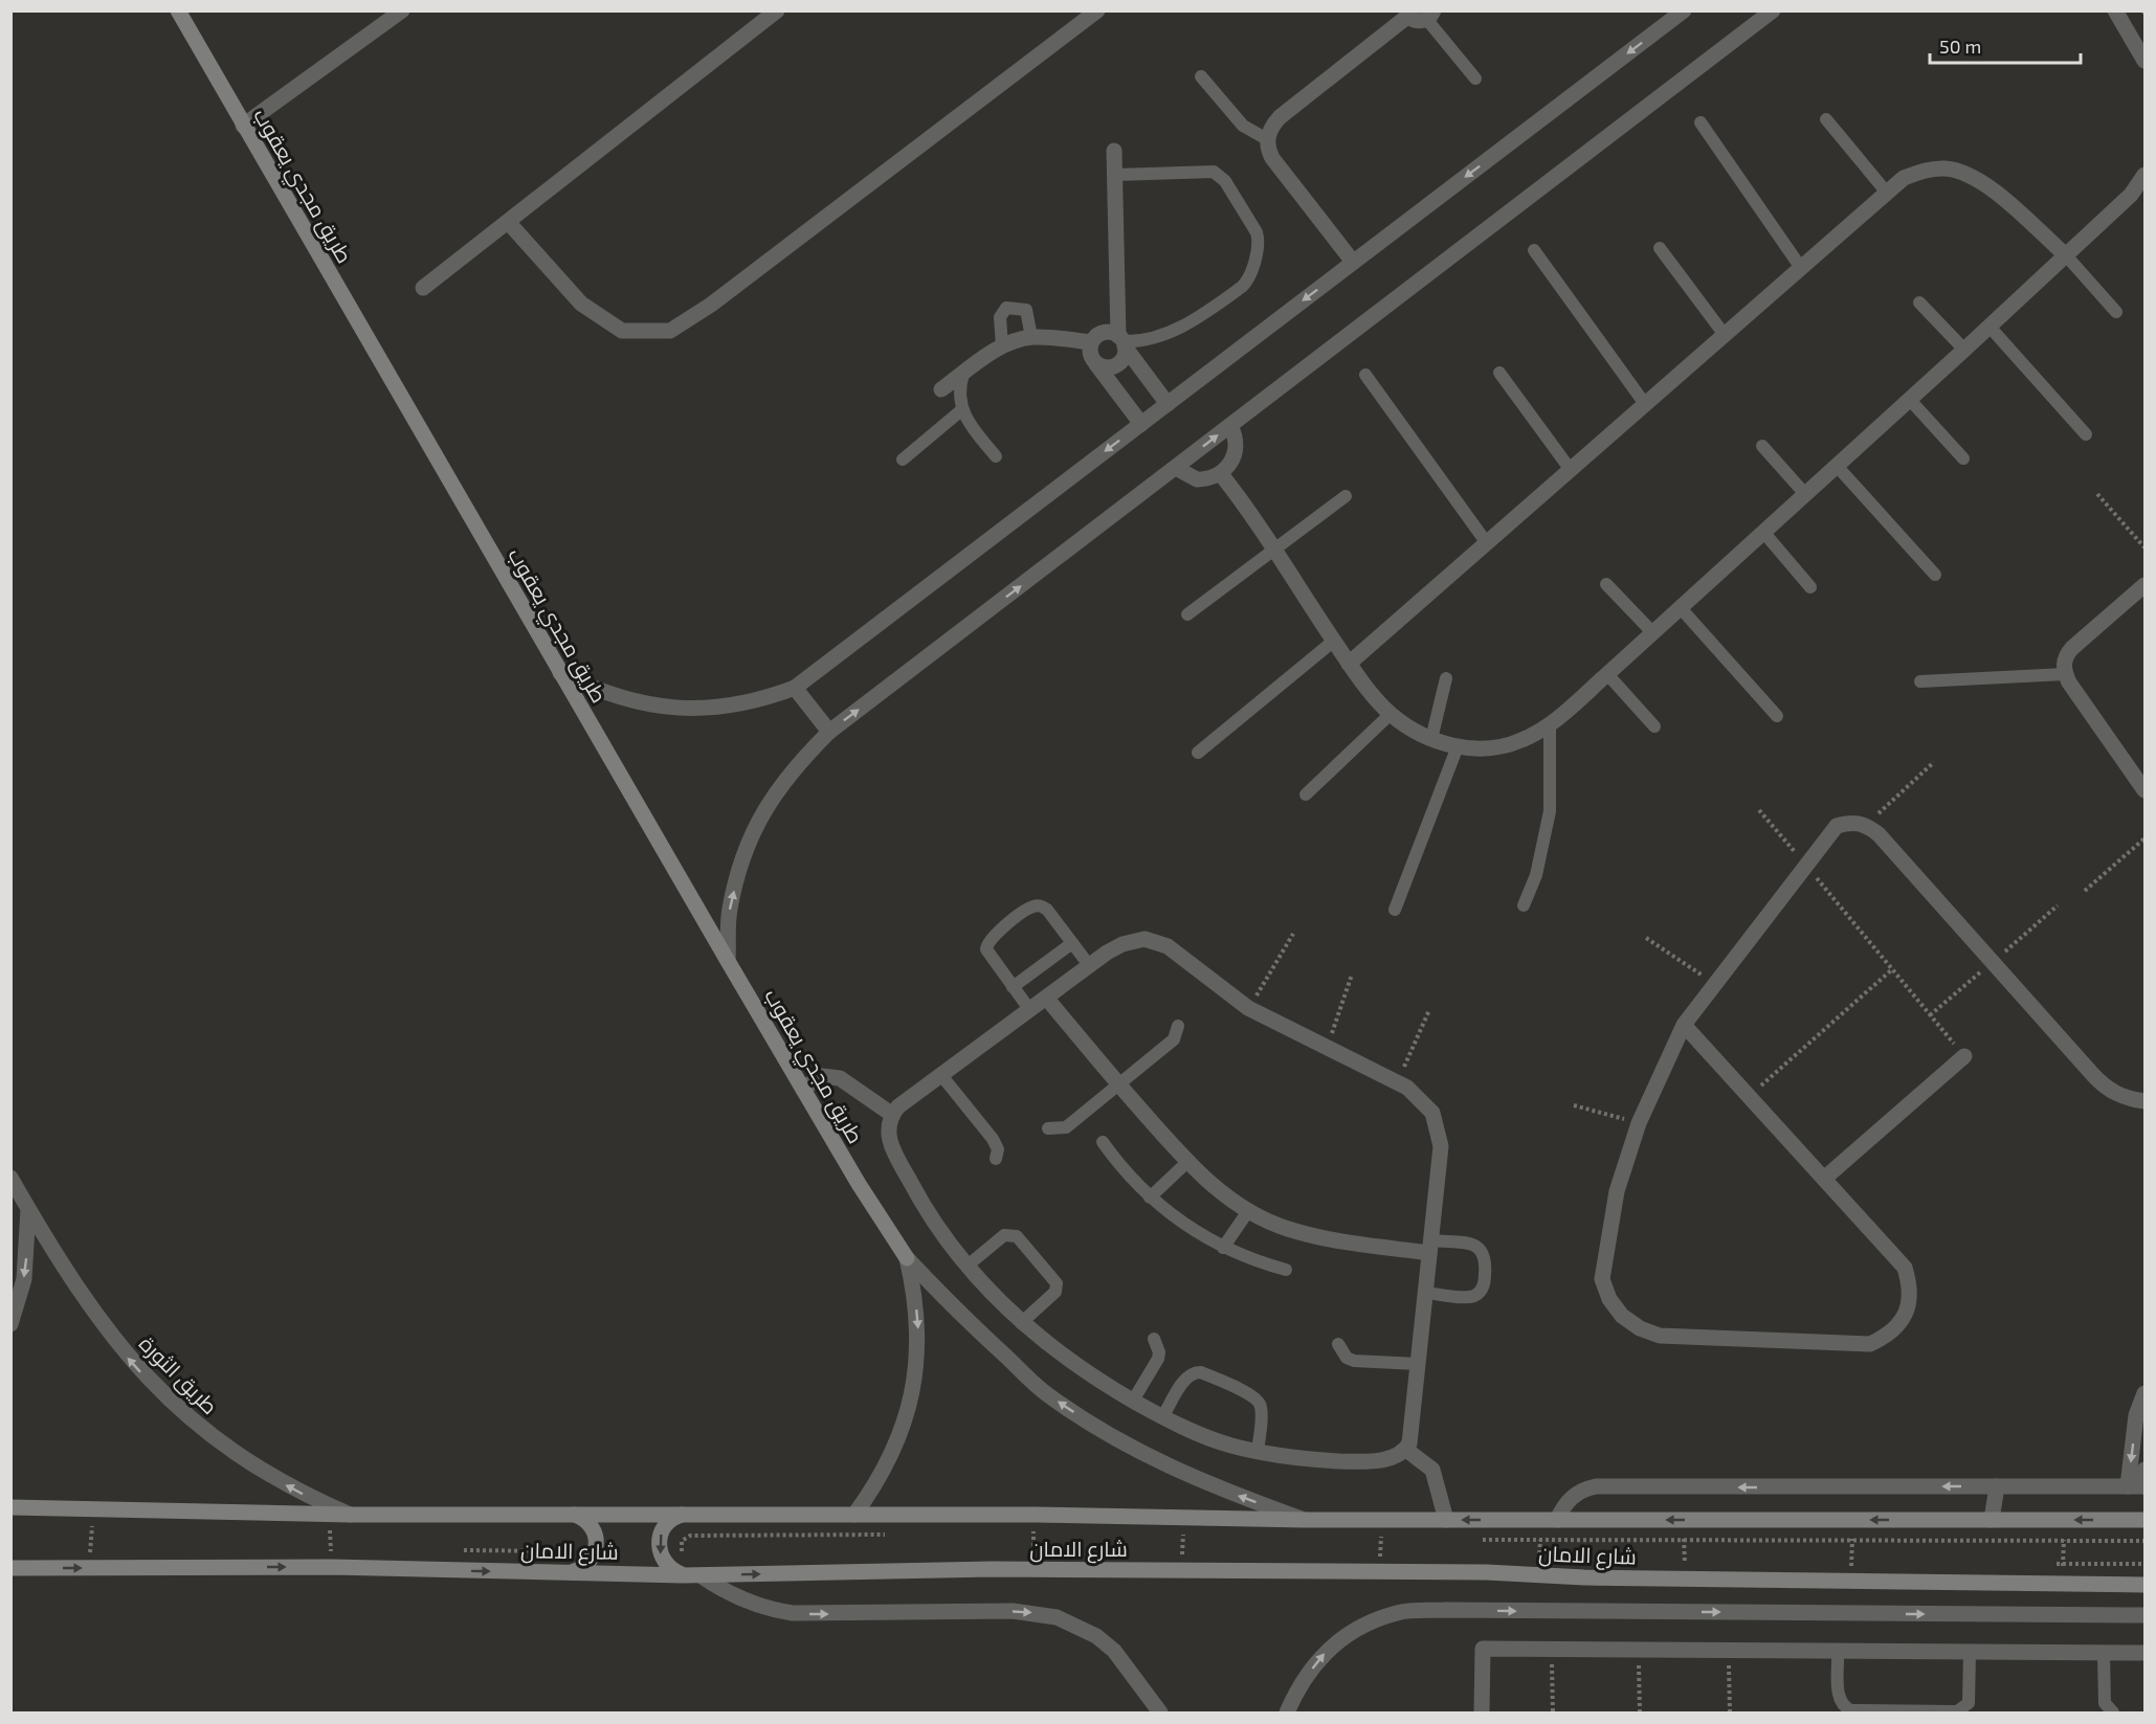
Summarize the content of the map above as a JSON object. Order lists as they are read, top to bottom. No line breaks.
{"streets":{"street":["طريق مجدي يعقوب","طريق الثورة","شارع الامان"]},"crossings":[["طريق مجدي يعقوب","شارع الامان"],["طريق الثورة","شارع الامان"]],"one_way":["طريق الثورة"],"scale_bar":"50 m"}
